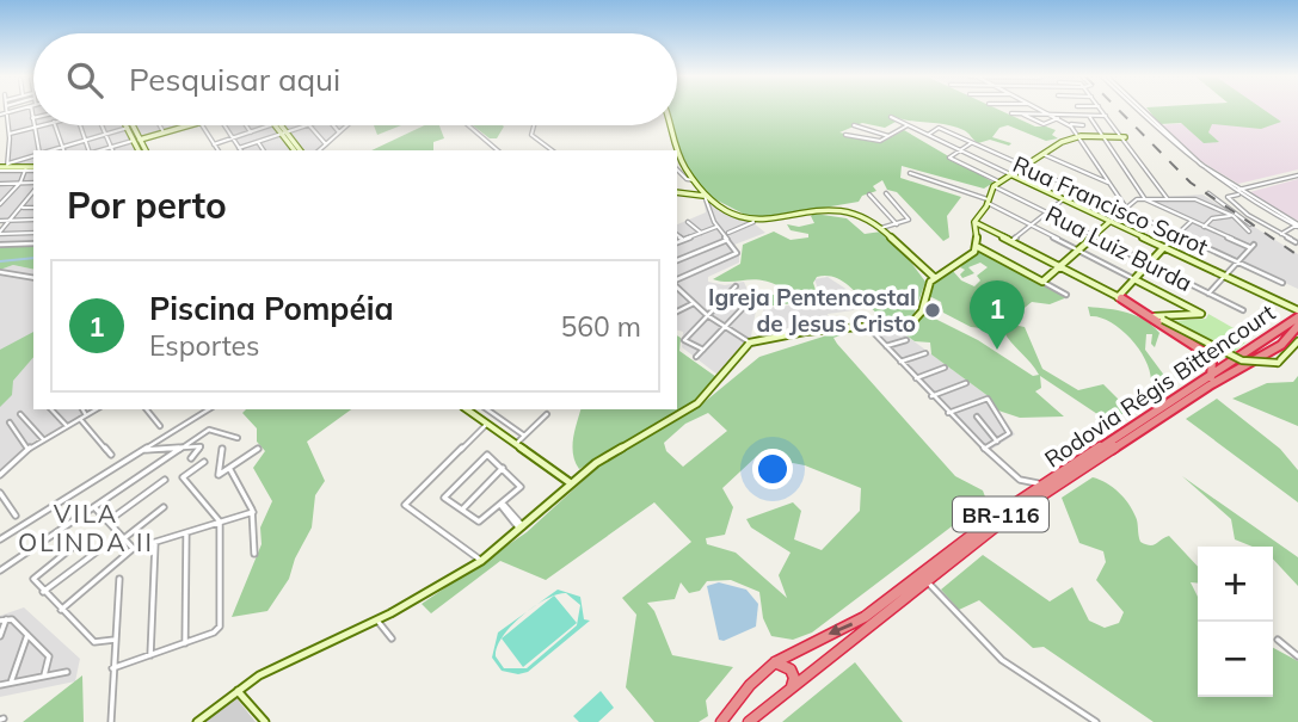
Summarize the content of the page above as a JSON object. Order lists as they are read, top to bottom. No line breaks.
{"streets":{"highway":["Rodovia Régis Bittencourt","BR-116"],"street":["Rua Francisco Sarot","Rua Luiz Burda"]},"districts":["VILA OLINDA II"],"places":["Igreja Pentencostal de Jesus Cristo"],"page":{"search":"Pesquisar aqui","heading":"Por perto","list":[{"mark":"1","name":"Piscina Pompéia","note":"Esportes","value":"560 m"}],"pins":"1","map_buttons":["+","−"]}}
